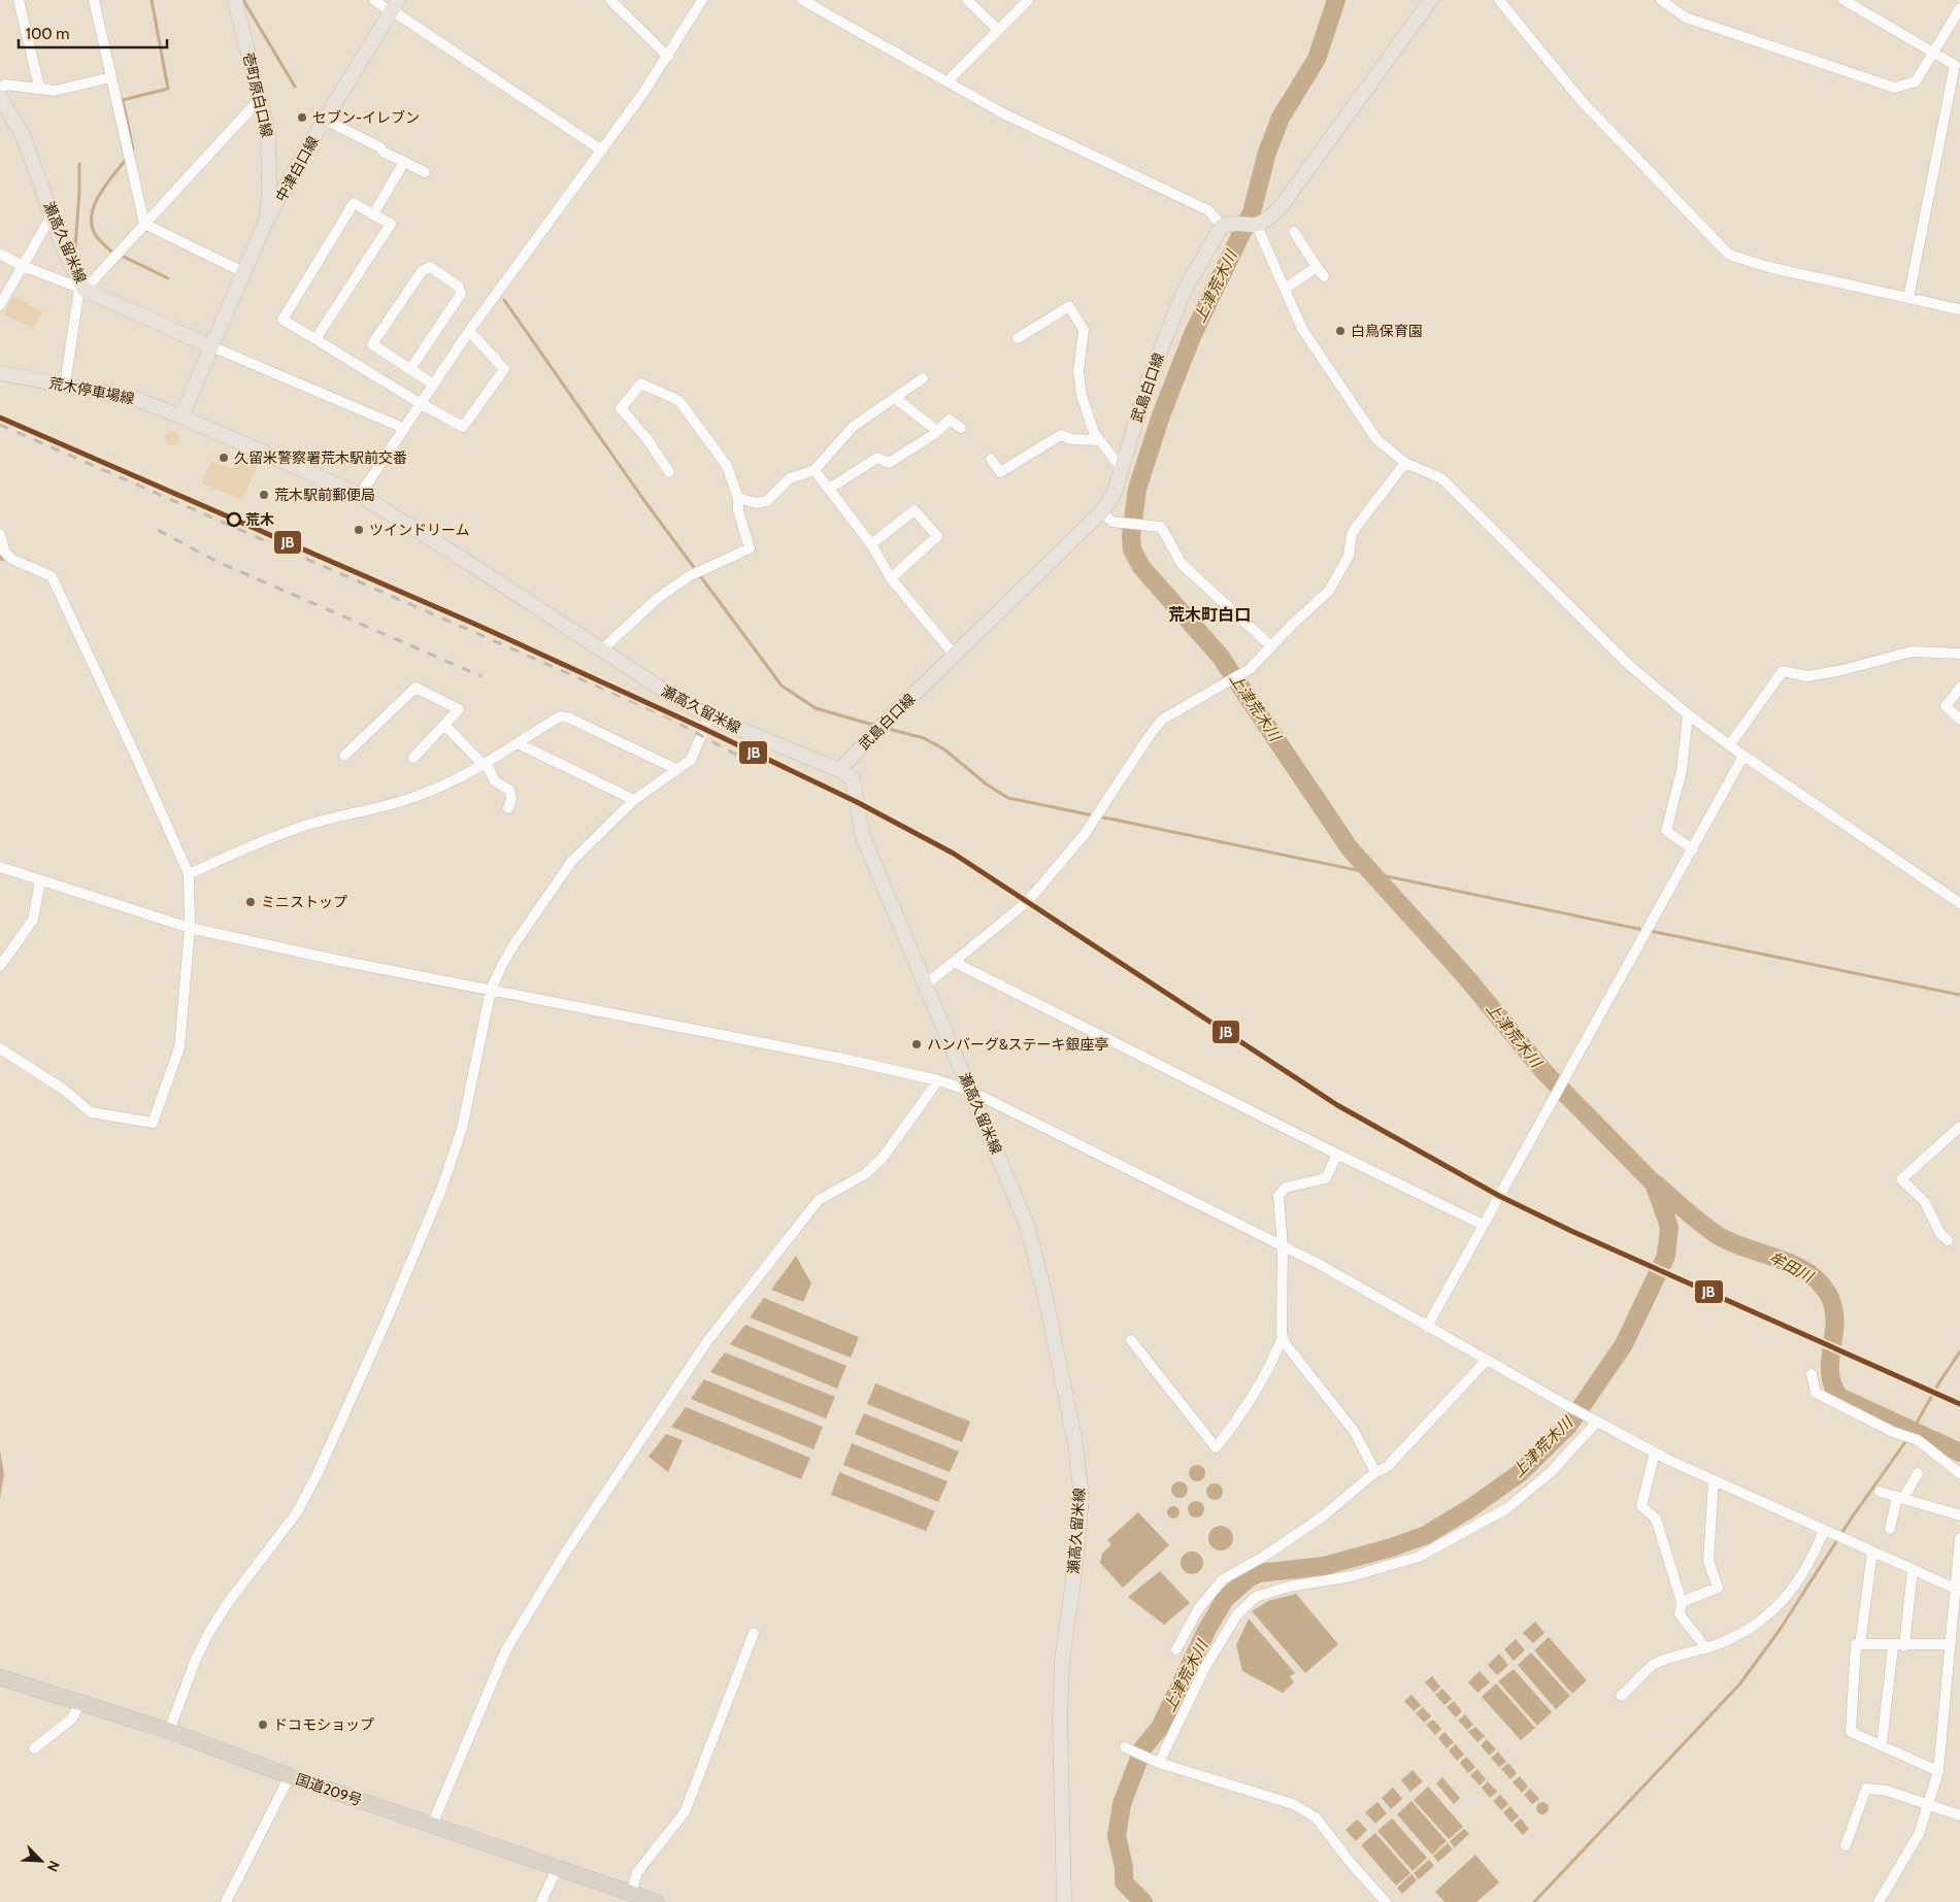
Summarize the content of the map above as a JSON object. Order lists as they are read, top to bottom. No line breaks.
{"streets":{"highway":["国道209号"],"main road":["壱町原白口線","中津白口線","瀬高久留米線","武島白口線","荒木停車場線"]},"crossings":[["壱町原白口線","中津白口線"],["中津白口線","瀬高久留米線"],["瀬高久留米線","武島白口線"],["瀬高久留米線","荒木停車場線"]],"districts":["荒木町白口"],"water":["上津荒木川","牟田川"],"places":["セブン-イレブン","白鳥保育園","久留米警察署荒木駅前交番","荒木駅前郵便局","荒木","ツインドリーム","ミニストップ","ハンバーグ&ステーキ銀座亭","ドコモショップ"],"lines":["transit line JB"],"scale_bar":"100 m","north":"bottom right"}
